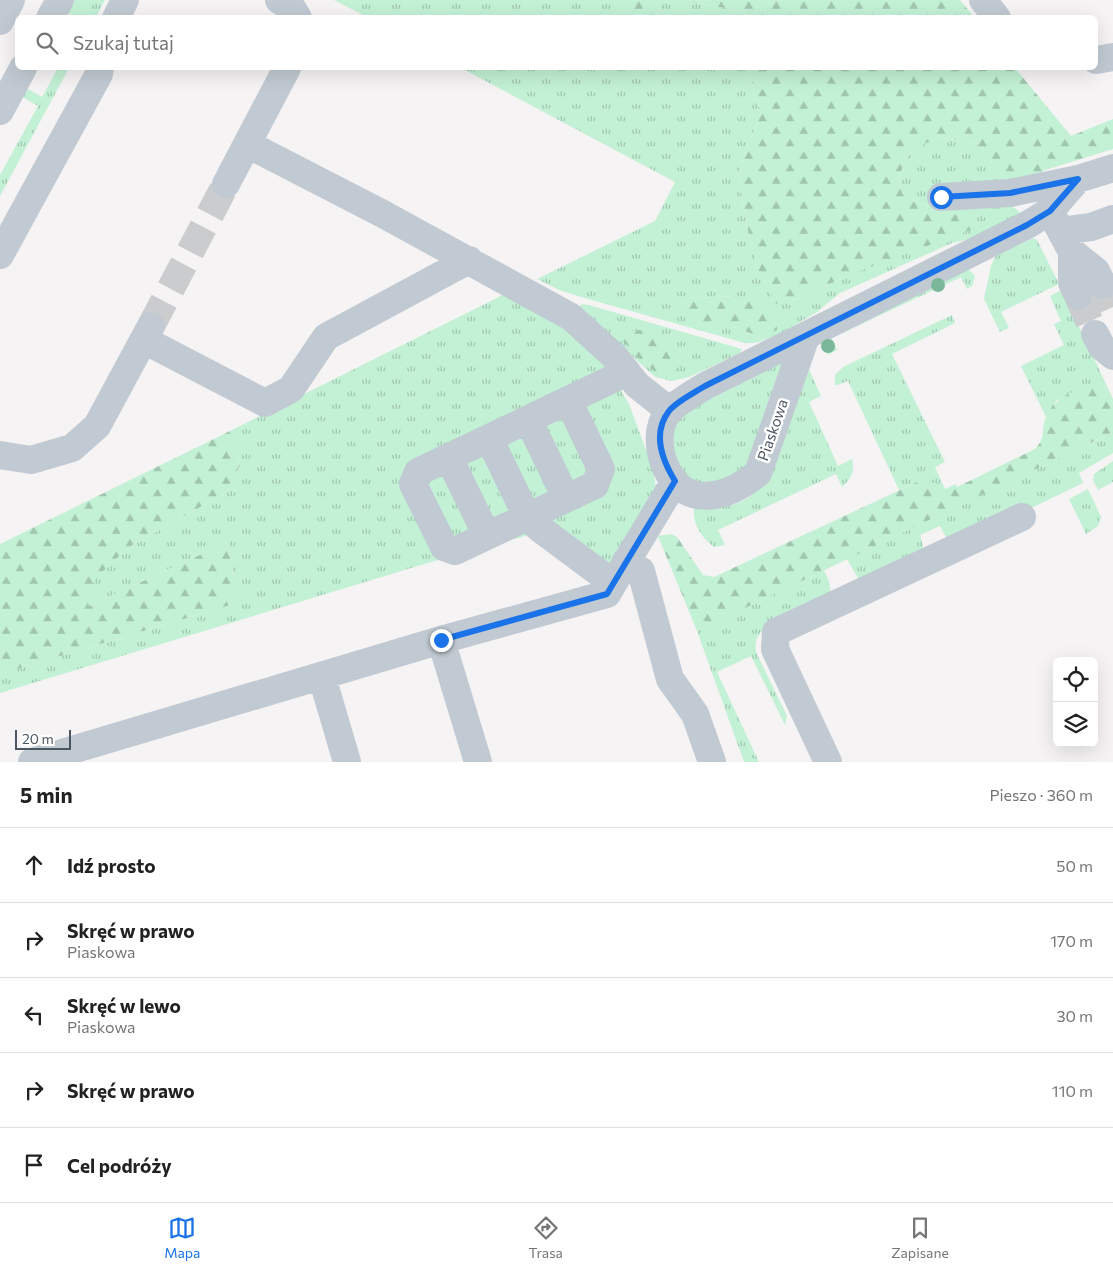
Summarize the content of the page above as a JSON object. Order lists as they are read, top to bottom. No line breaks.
{"streets":{"street":["Piaskowa"]},"scale_bar":"20 m","page":{"search":"Szukaj tutaj","scale":"20 m","heading":["5 min","Pieszo · 360 m"],"list":[["Idź prosto","50 m"],["Skręć w prawo","Piaskowa","170 m"],["Skręć w lewo","Piaskowa","30 m"],["Skręć w prawo","110 m"],"Cel podróży"],"nav":["Mapa","Trasa","Zapisane"]}}
